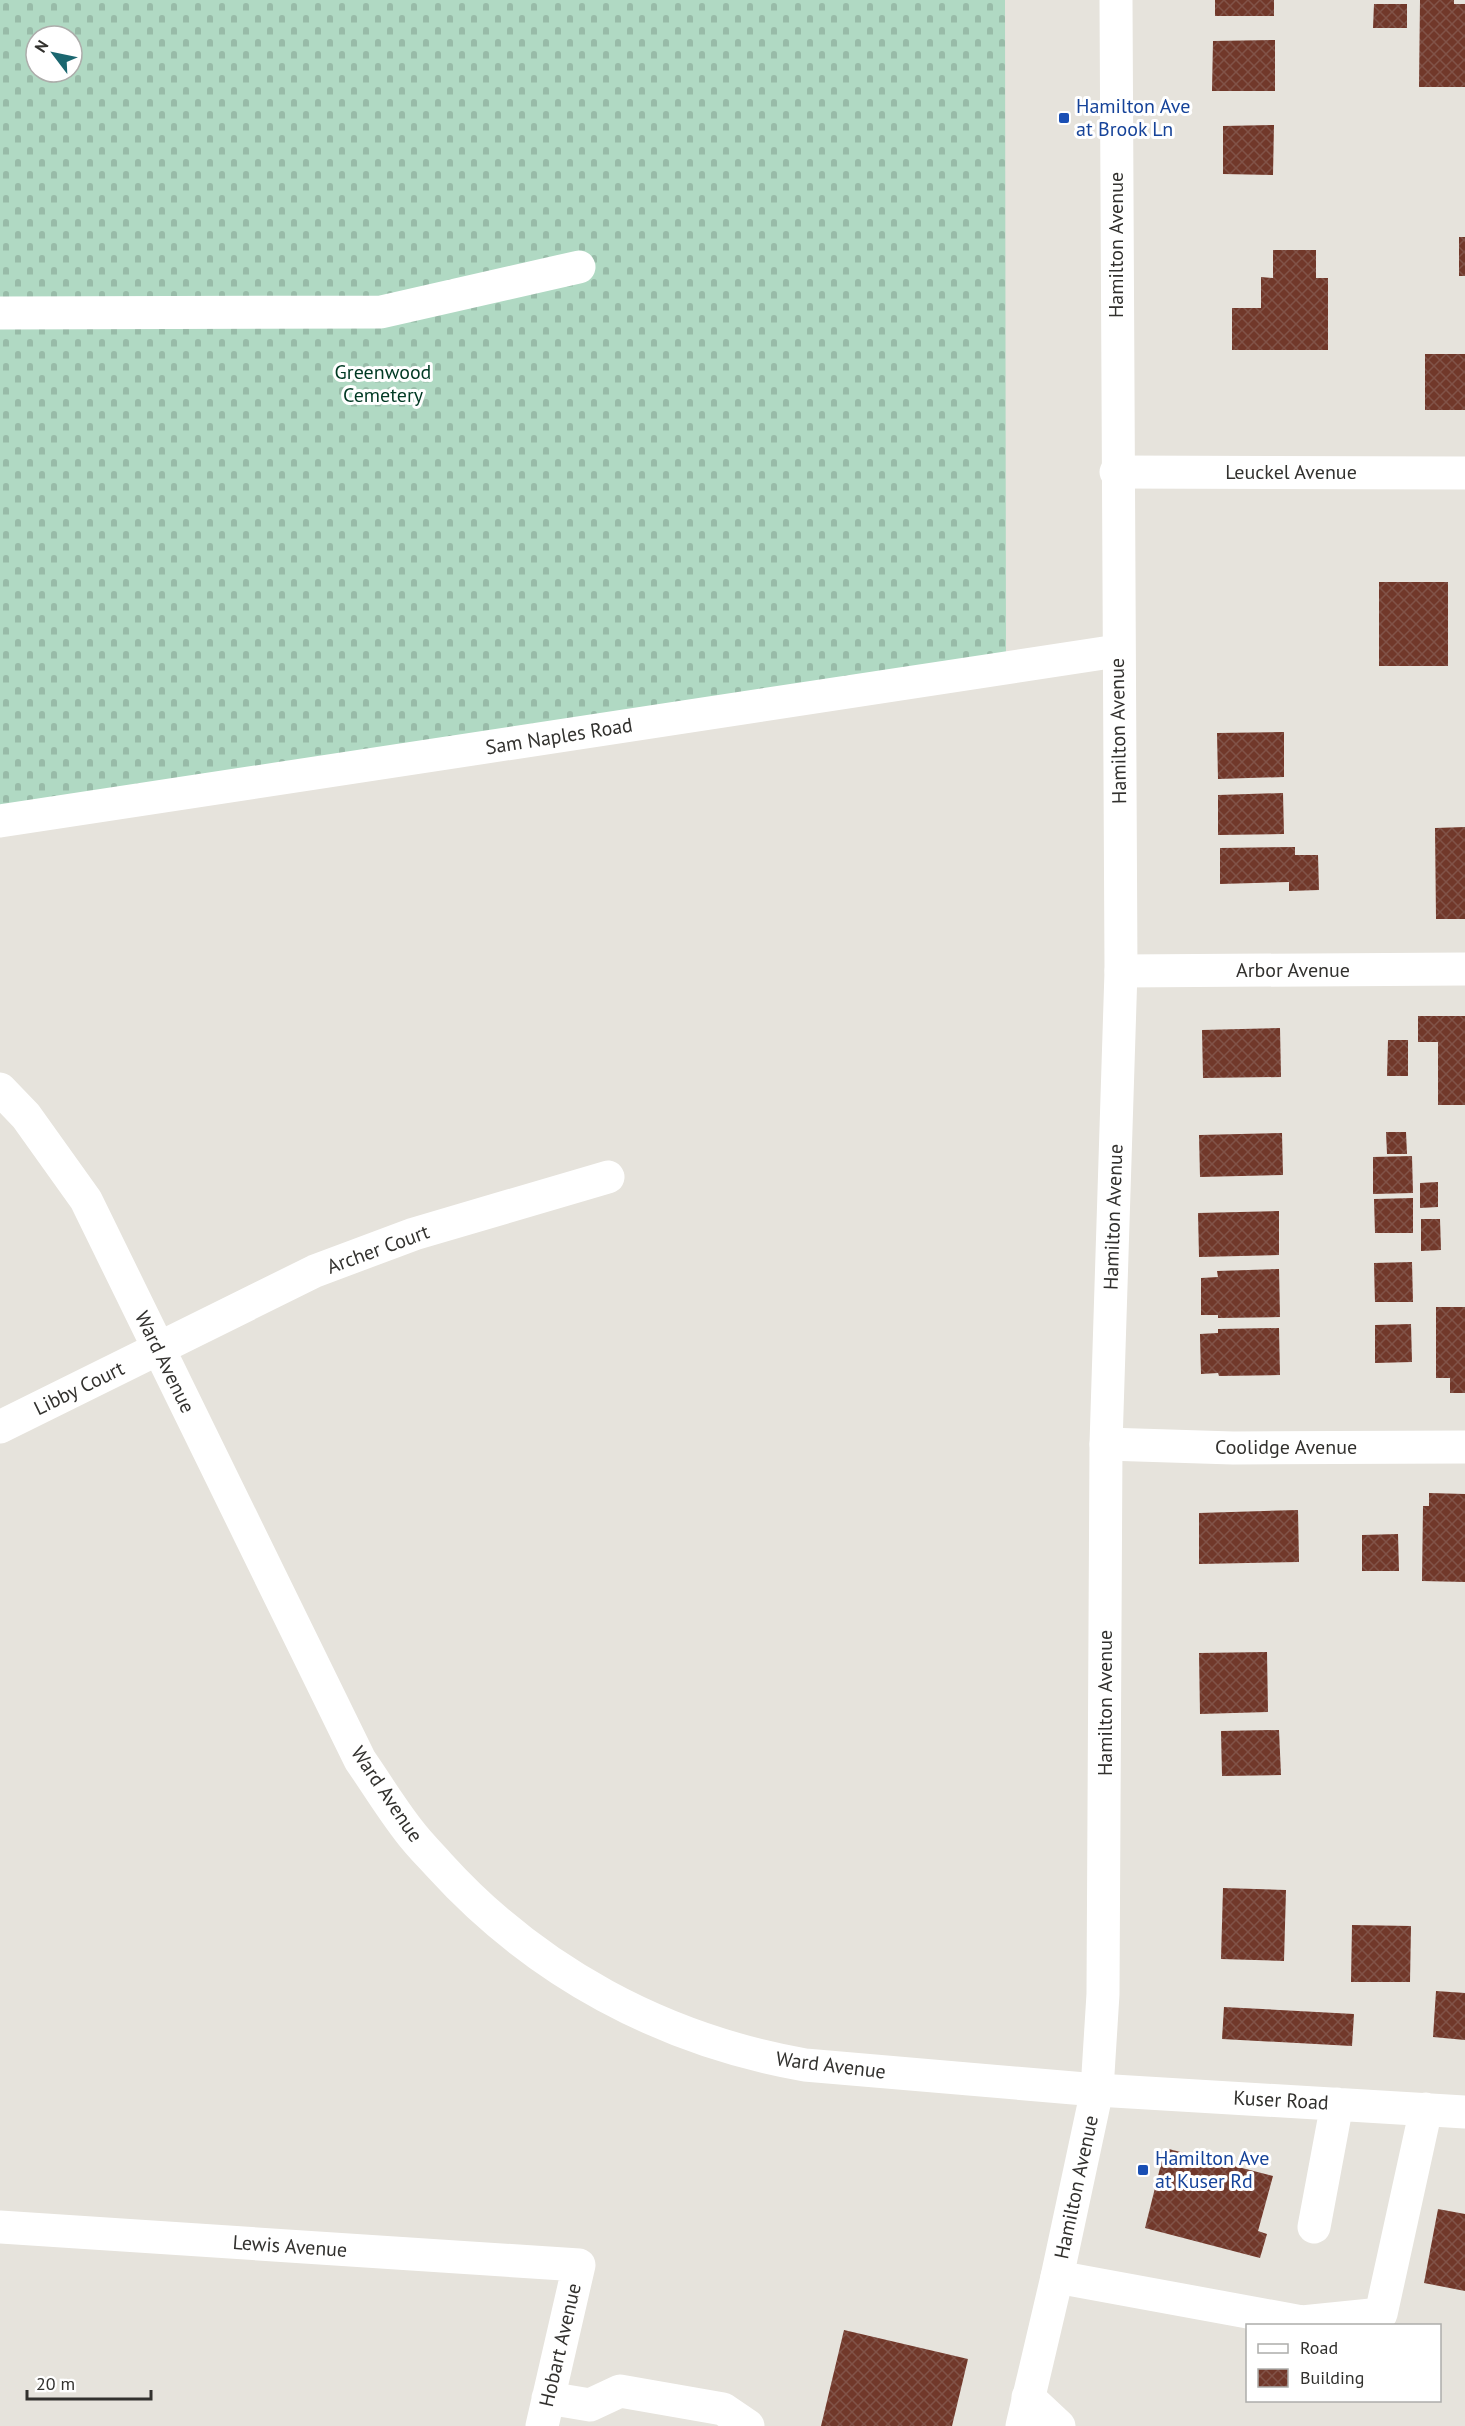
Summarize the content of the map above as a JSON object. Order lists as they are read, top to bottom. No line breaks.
{"streets":{"street":["Hamilton Avenue","Leuckel Avenue","Sam Naples Road","Arbor Avenue","Archer Court","Ward Avenue","Libby Court","Coolidge Avenue","Kuser Road","Lewis Avenue","Hobart Avenue"]},"crossings":[["Hamilton Avenue","Leuckel Avenue"],["Hamilton Avenue","Sam Naples Road"],["Hamilton Avenue","Arbor Avenue"],["Hamilton Avenue","Ward Avenue"],["Hamilton Avenue","Coolidge Avenue"],["Hamilton Avenue","Kuser Road"],["Archer Court","Ward Avenue"],["Archer Court","Libby Court"],["Ward Avenue","Libby Court"],["Ward Avenue","Kuser Road"],["Lewis Avenue","Hobart Avenue"]],"parks":["Greenwood Cemetery"],"places":{"transit":["Hamilton Ave at Brook Ln","Hamilton Ave at Kuser Rd"]},"legend":["Road","Building"],"scale_bar":"20 m","north":"top left"}
